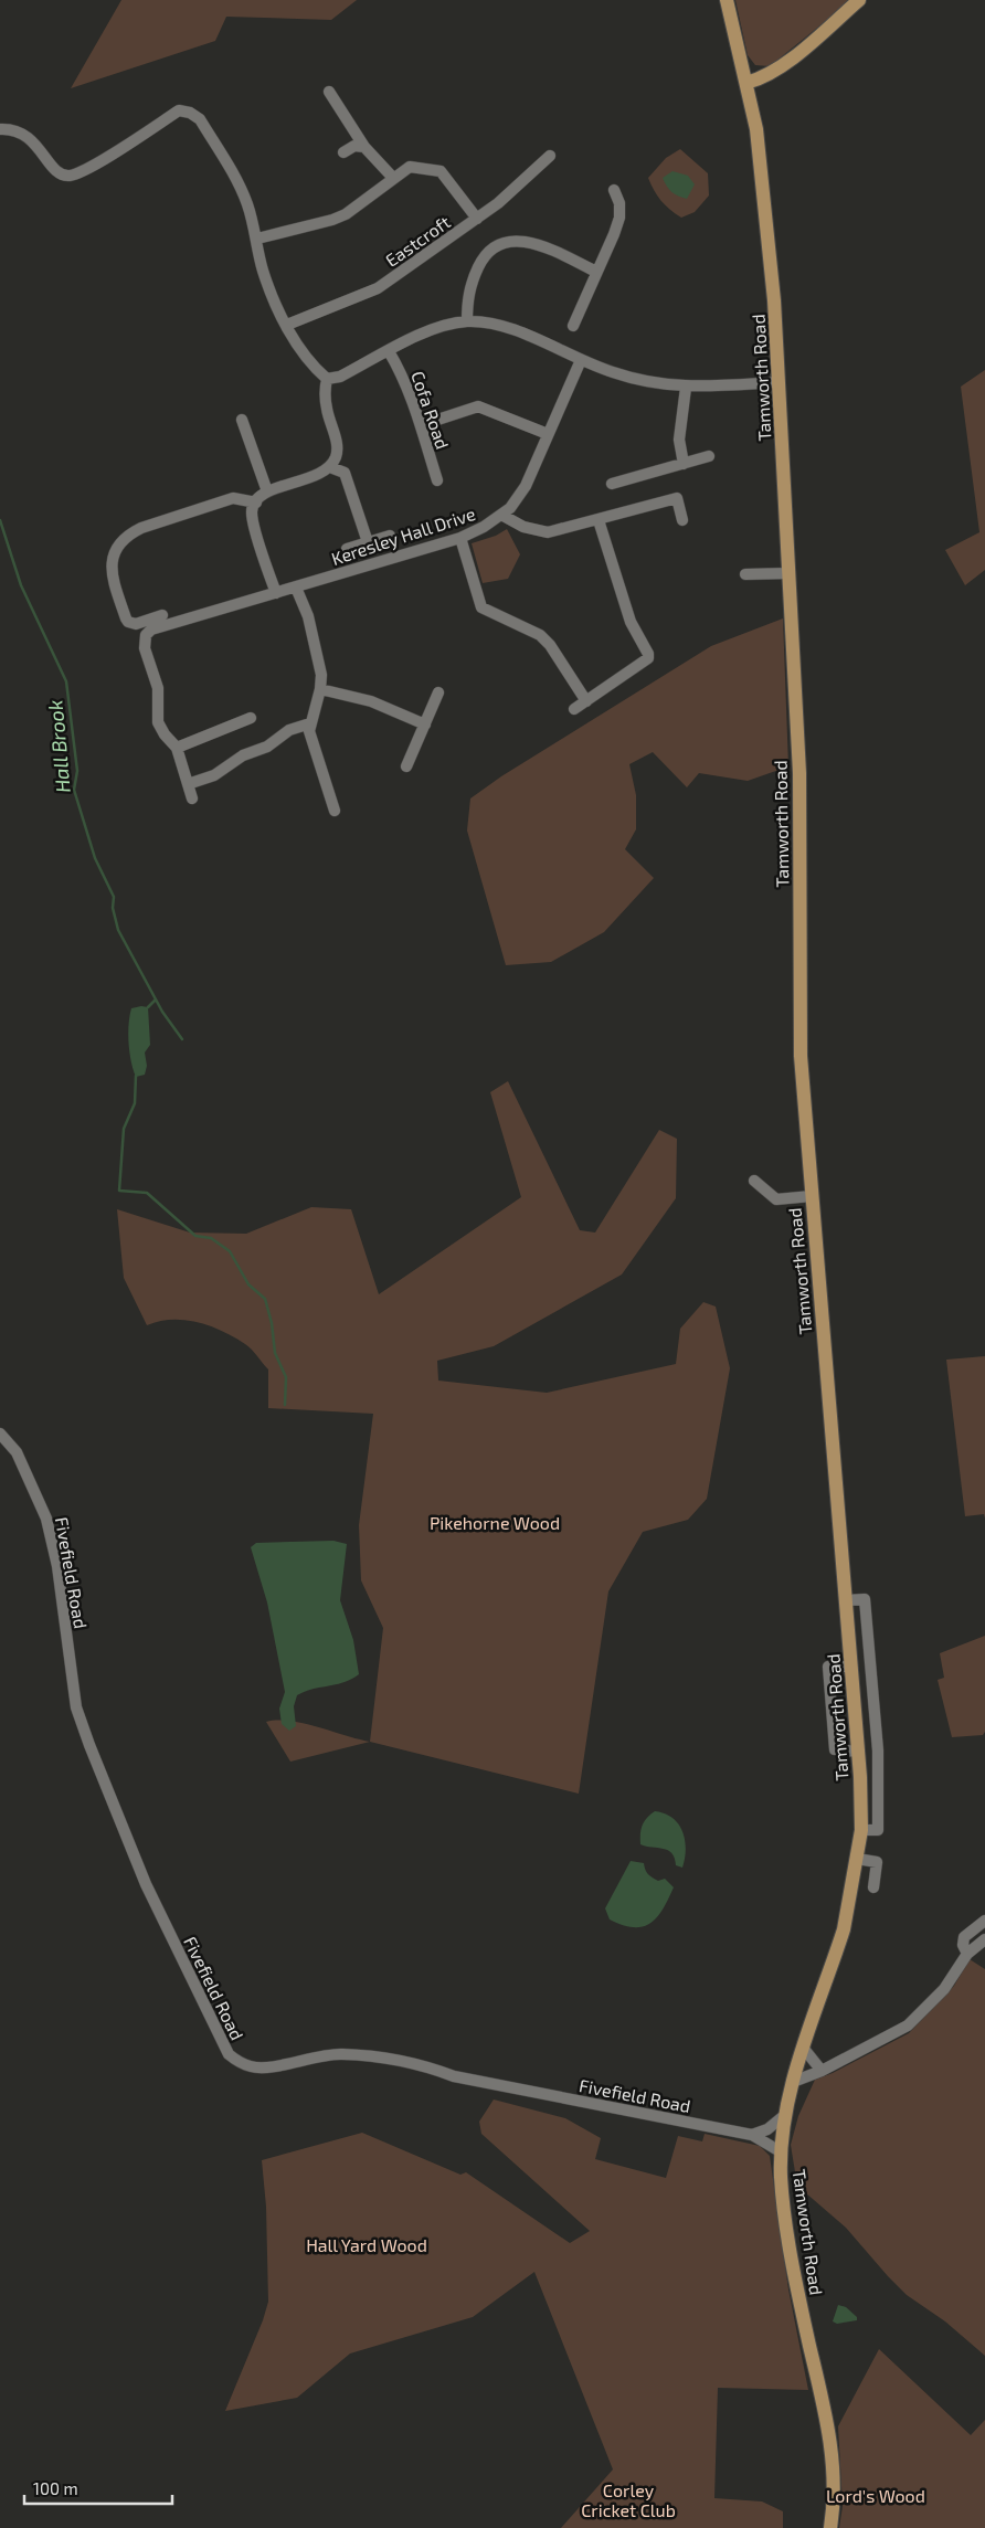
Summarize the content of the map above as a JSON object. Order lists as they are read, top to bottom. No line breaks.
{"streets":{"main road":["Tamworth Road"],"street":["Eastcroft","Cofa Road","Keresley Hall Drive","Fivefield Road"]},"crossings":[["Tamworth Road","Fivefield Road"]],"water":["Hall Brook"],"parks":["Pikehorne Wood","Hall Yard Wood","Corley Cricket Club","Lord's Wood"],"scale_bar":"100 m"}
